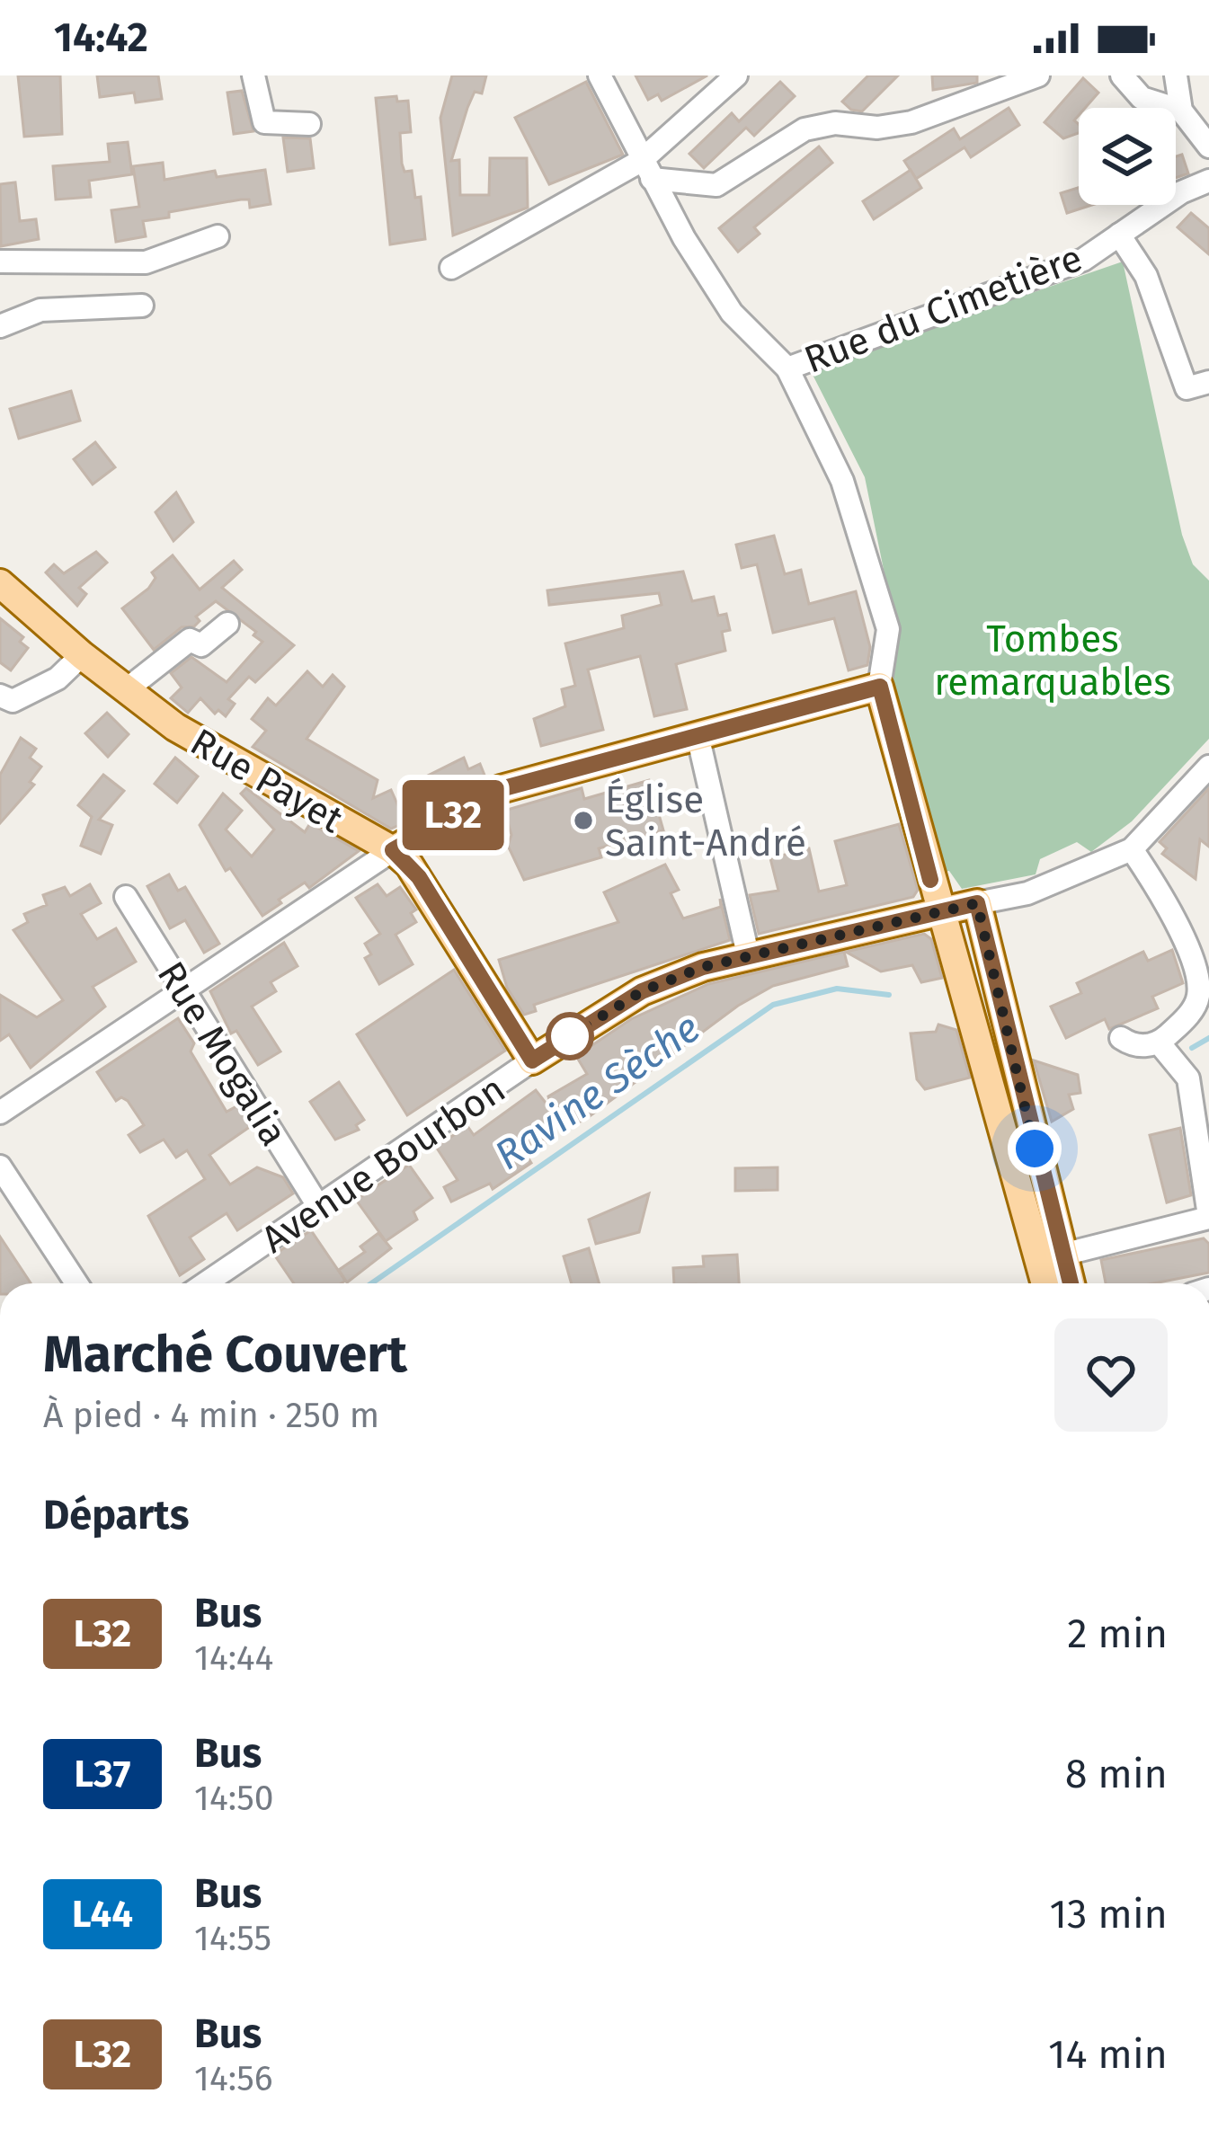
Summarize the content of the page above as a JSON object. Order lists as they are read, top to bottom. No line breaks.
{"streets":{"main road":["Rue Payet","Avenue Bourbon"],"street":["Rue du Cimetière","Rue Mogalia"]},"crossings":[["Rue Payet","Avenue Bourbon"],["Rue Mogalia","Avenue Bourbon"]],"water":["Ravine Sèche"],"parks":["Tombes remarquables"],"places":["Église Saint-André"],"lines":["bus line L32"],"page":{"status":"14:42","on_map":"L32","heading":[["Marché Couvert","À pied · 4 min · 250 m"],"Départs"],"list":[{"mark":"L32","name":"Bus","note":"14:44","value":"2 min"},{"mark":"L37","name":"Bus","note":"14:50","value":"8 min"},{"mark":"L44","name":"Bus","note":"14:55","value":"13 min"},{"mark":"L32","name":"Bus","note":"14:56","value":"14 min"}]}}
